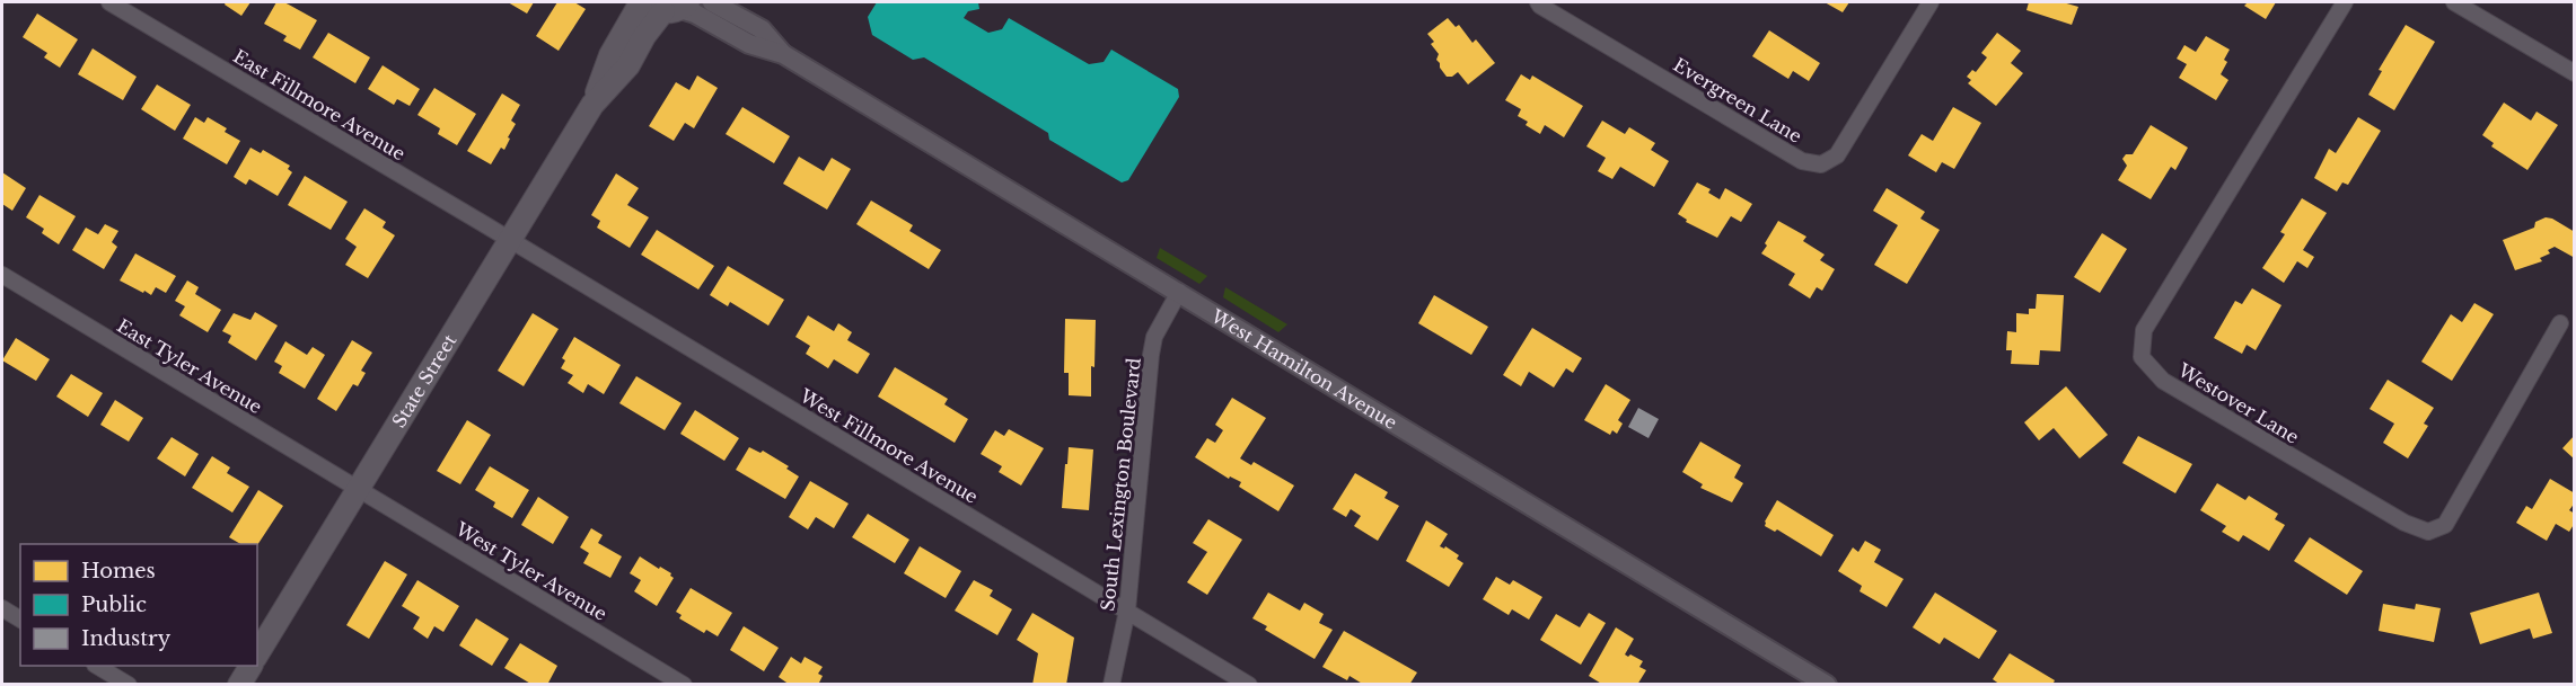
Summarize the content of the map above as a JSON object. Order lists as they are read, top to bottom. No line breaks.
{"streets":{"main road":["State Street"],"street":["Evergreen Lane","East Fillmore Avenue","East Tyler Avenue","West Hamilton Avenue","Westover Lane","West Fillmore Avenue","South Lexington Boulevard","West Tyler Avenue"]},"crossings":[["East Fillmore Avenue","State Street"],["East Fillmore Avenue","West Fillmore Avenue"],["East Tyler Avenue","State Street"],["East Tyler Avenue","West Tyler Avenue"],["West Hamilton Avenue","State Street"],["West Hamilton Avenue","South Lexington Boulevard"],["State Street","West Fillmore Avenue"],["State Street","West Tyler Avenue"],["West Fillmore Avenue","South Lexington Boulevard"]],"legend":["Homes","Public","Industry"]}
